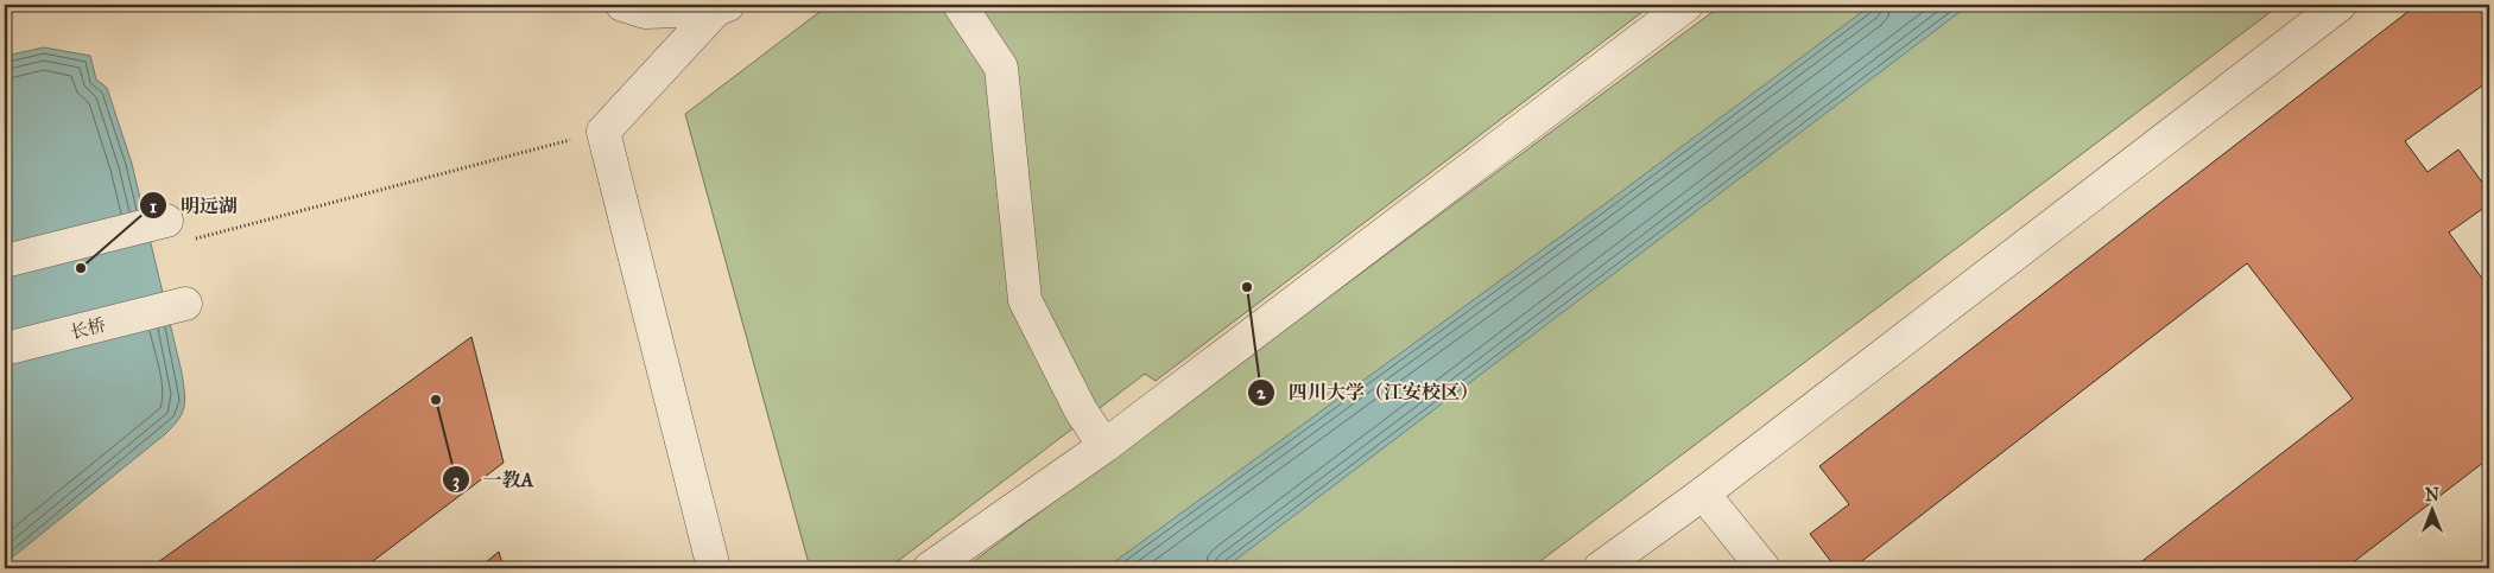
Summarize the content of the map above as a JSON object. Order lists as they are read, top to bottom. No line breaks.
{"streets":{"street":["长桥"]},"places":["明远湖","四川大学（江安校区）","一教A"],"north":"top"}
